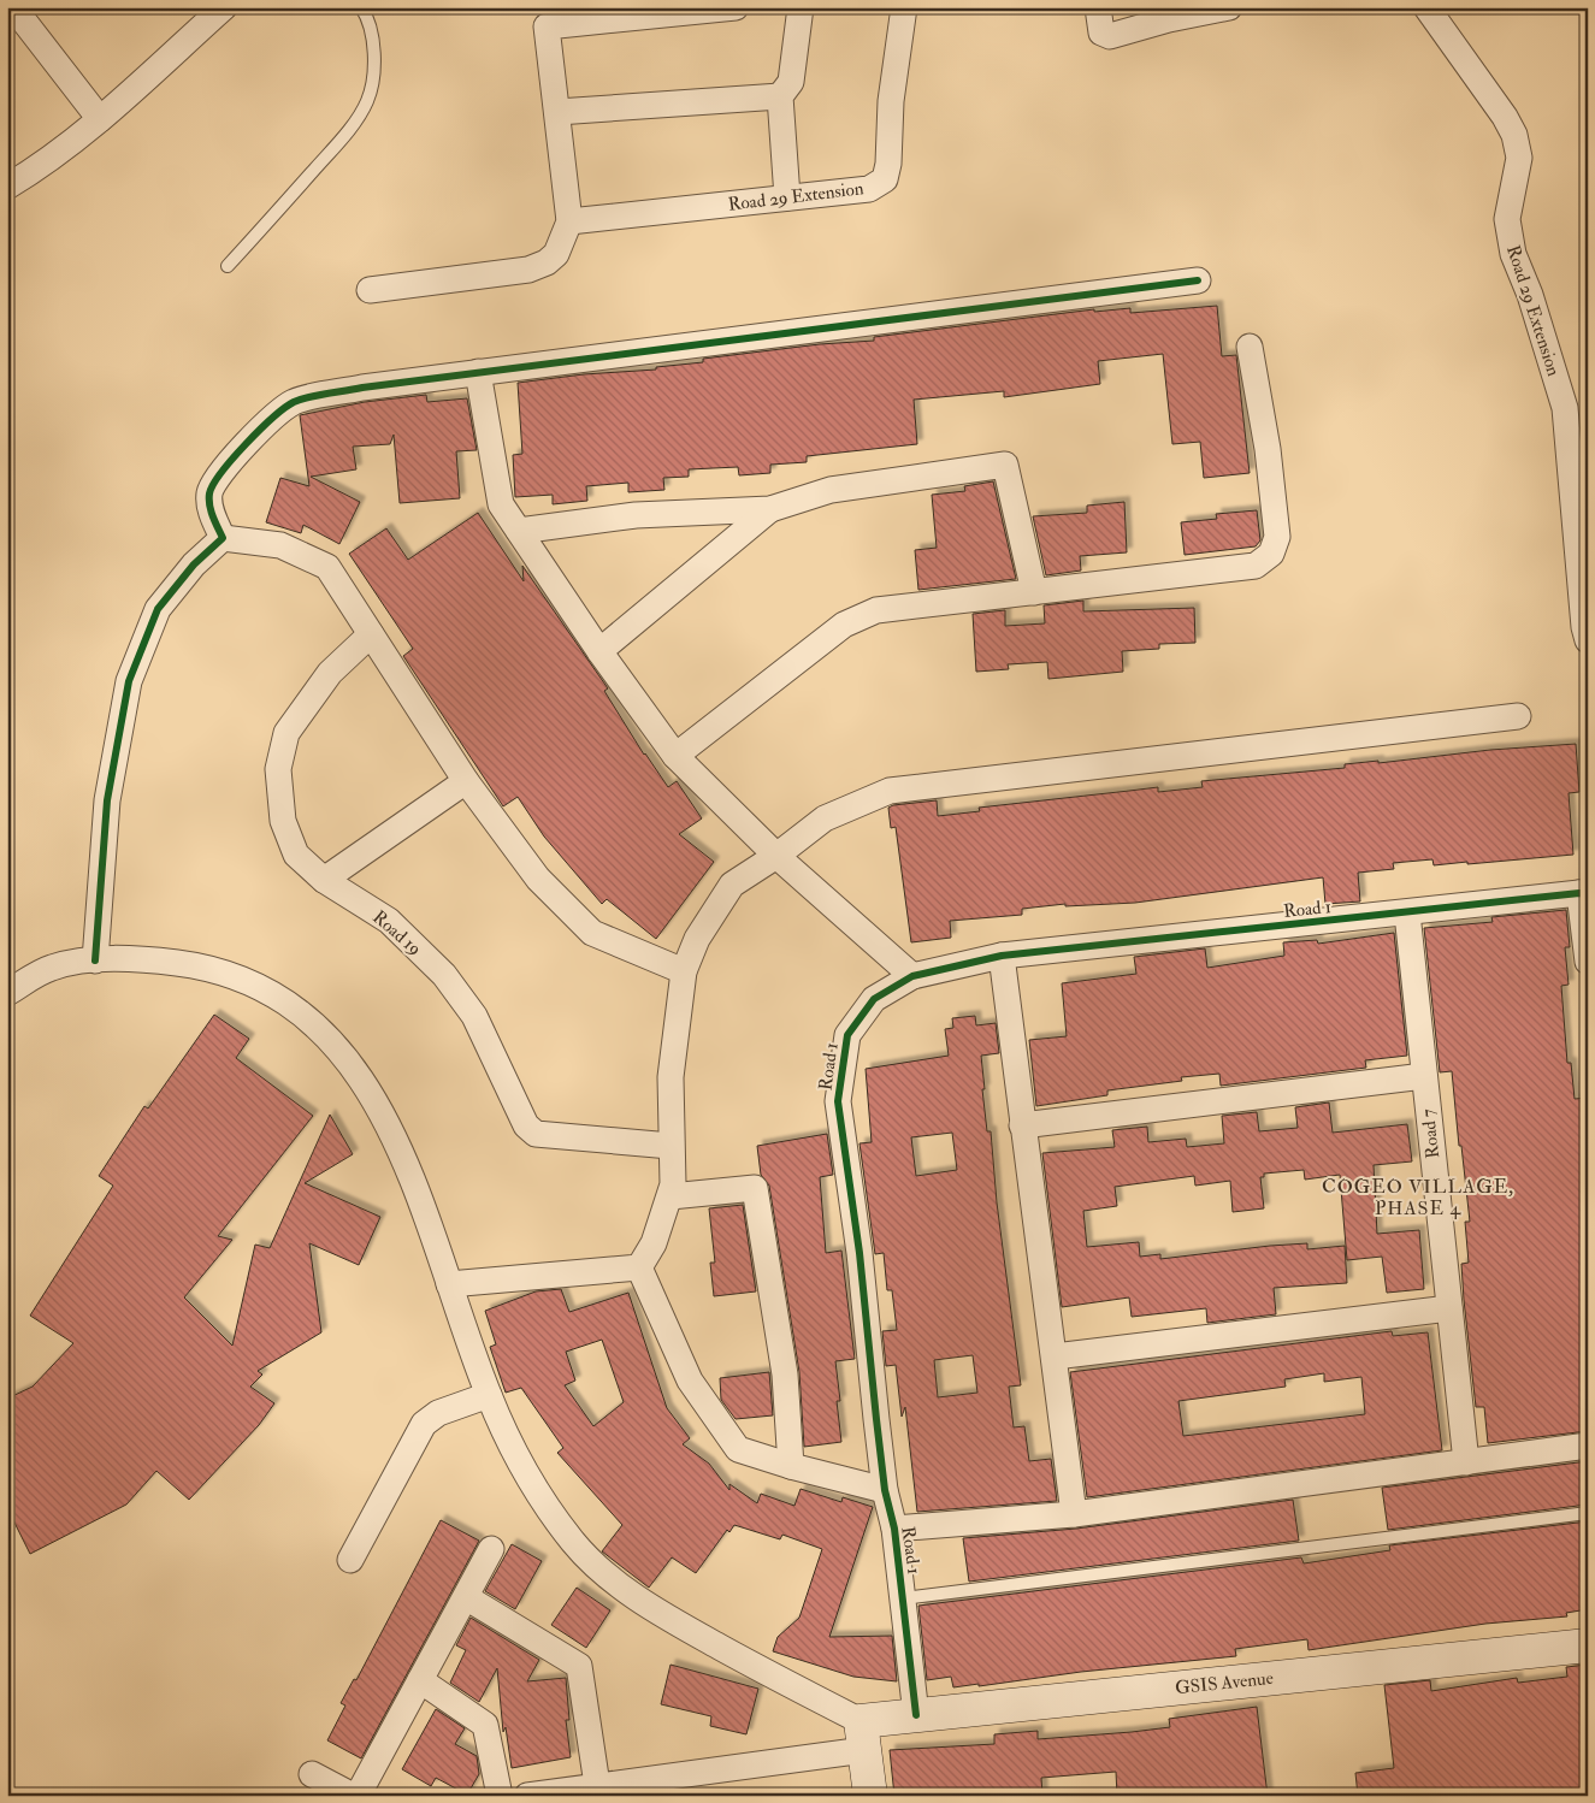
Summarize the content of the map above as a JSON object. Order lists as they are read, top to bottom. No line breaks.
{"streets":{"street":["Road 29 Extension","Road 1","Road 19","Road 7","GSIS Avenue"]},"crossings":[["Road 1","Road 7"],["Road 1","GSIS Avenue"]],"districts":["COGEO VILLAGE, PHASE 4"]}
